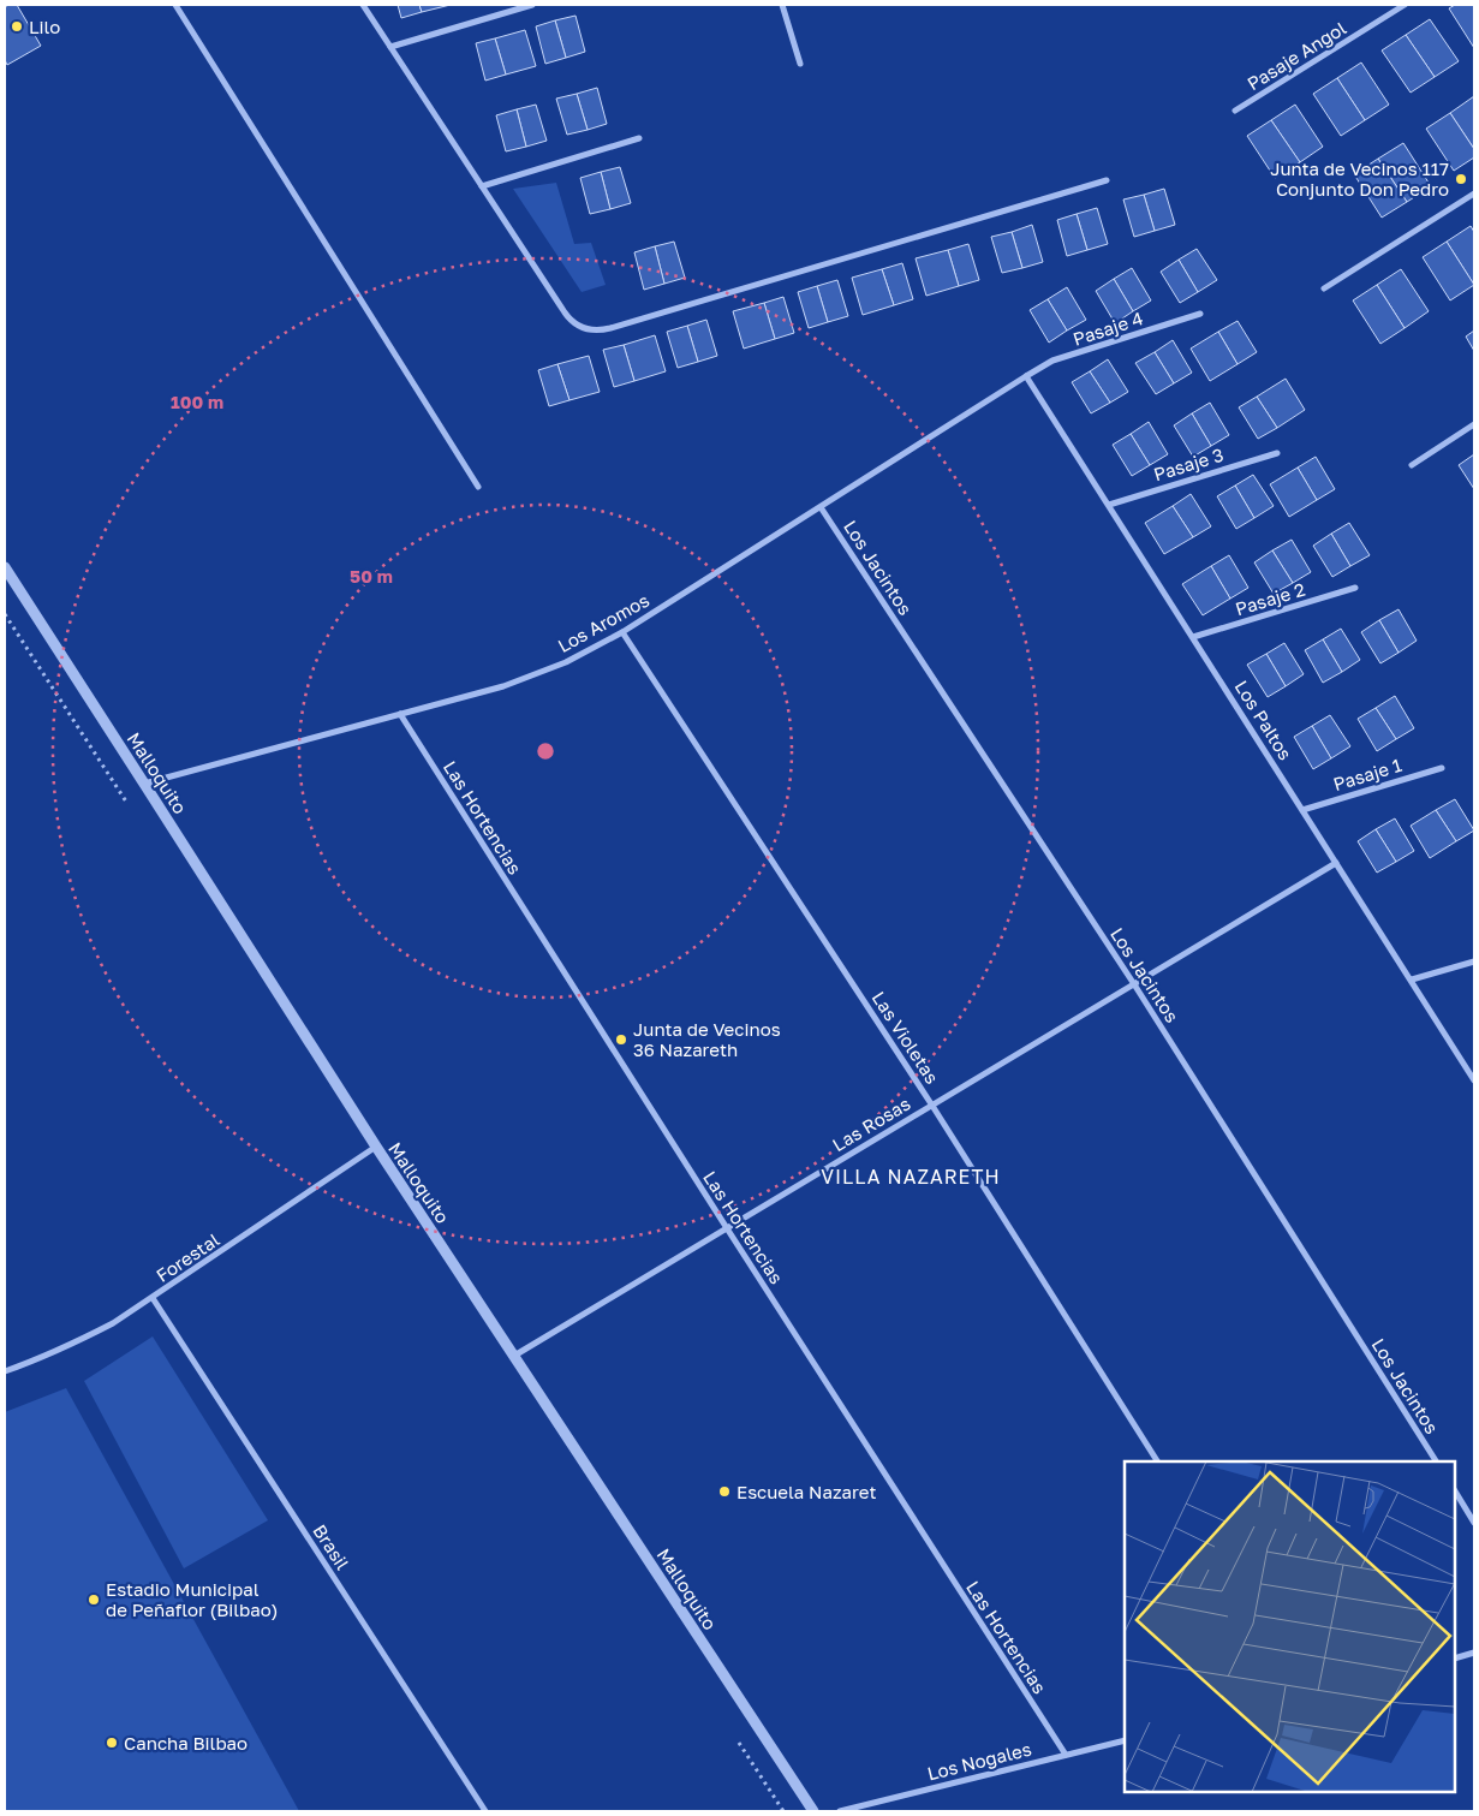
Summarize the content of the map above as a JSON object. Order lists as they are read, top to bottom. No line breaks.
{"streets":{"street":["Pasaje Angol","Pasaje 4","Pasaje 3","Los Jacintos","Pasaje 2","Los Aromos","Los Paltos","Malloquito","Pasaje 1","Las Hortencias","Las Violetas","Las Rosas","Forestal","Brasil","Los Nogales"]},"crossings":[["Pasaje 4","Los Aromos"],["Pasaje 4","Los Paltos"],["Pasaje 3","Los Paltos"],["Los Jacintos","Los Aromos"],["Los Jacintos","Las Rosas"],["Pasaje 2","Los Paltos"],["Los Aromos","Los Paltos"],["Los Aromos","Malloquito"],["Los Aromos","Las Hortencias"],["Los Aromos","Las Violetas"],["Los Paltos","Pasaje 1"],["Los Paltos","Las Rosas"],["Malloquito","Las Rosas"],["Malloquito","Forestal"],["Las Hortencias","Las Rosas"],["Las Hortencias","Los Nogales"],["Las Violetas","Las Rosas"],["Forestal","Brasil"]],"districts":["VILLA NAZARETH"],"places":["Lilo","Junta de Vecinos 117 Conjunto Don Pedro","Junta de Vecinos 36 Nazareth","Escuela Nazaret","Estadio Municipal de Peñaflor (Bilbao)","Cancha Bilbao"],"rings":["100 m","50 m"]}
